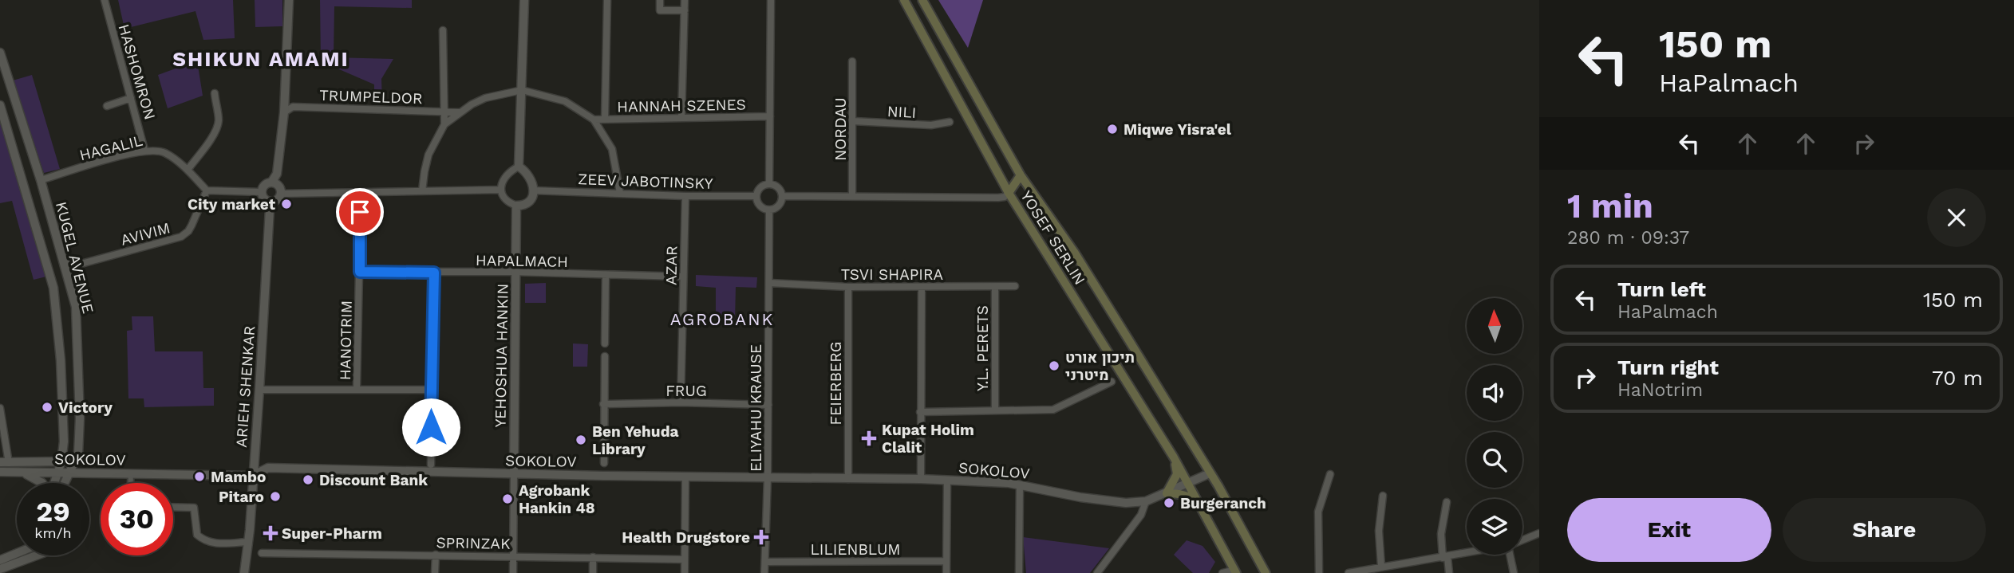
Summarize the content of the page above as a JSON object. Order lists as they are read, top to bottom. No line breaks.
{"streets":{"main road":["YOSEF SERLIN"],"street":["HASHOMRON","TRUMPELDOR","HANNAH SZENES","NILI","NORDAU","HAGALIL","ZEEV JABOTINSKY","AVIVIM","KUGEL AVENUE","HAPALMACH","AZAR","TSVI SHAPIRA","HANOTRIM","Y.L. PERETS","YEHOSHUA HANKIN","FEIERBERG","ARIEH SHENKAR","FRUG","ELIYAHU KRAUSE","SOKOLOV","SPRINZAK","LILIENBLUM"]},"crossings":[["HASHOMRON","HAGALIL"],["NILI","NORDAU"],["HAGALIL","AVIVIM"],["HAGALIL","KUGEL AVENUE"],["ZEEV JABOTINSKY","AZAR"],["ZEEV JABOTINSKY","YEHOSHUA HANKIN"],["ZEEV JABOTINSKY","ELIYAHU KRAUSE"],["AVIVIM","KUGEL AVENUE"],["YOSEF SERLIN","SOKOLOV"],["KUGEL AVENUE","SOKOLOV"],["HAPALMACH","AZAR"],["HAPALMACH","HANOTRIM"],["HAPALMACH","YEHOSHUA HANKIN"],["AZAR","FRUG"],["TSVI SHAPIRA","Y.L. PERETS"],["TSVI SHAPIRA","FEIERBERG"],["TSVI SHAPIRA","ELIYAHU KRAUSE"],["YEHOSHUA HANKIN","SOKOLOV"],["YEHOSHUA HANKIN","SPRINZAK"],["FEIERBERG","SOKOLOV"],["ARIEH SHENKAR","SOKOLOV"],["FRUG","ELIYAHU KRAUSE"],["ELIYAHU KRAUSE","SOKOLOV"],["ELIYAHU KRAUSE","LILIENBLUM"]],"districts":["SHIKUN AMAMI","AGROBANK"],"places":{"other":["Miqwe Yisra'el","City market","תיכון אורט מיטרני","Victory","Ben Yehuda Library","Mambo","Discount Bank","Pitaro","Agrobank Hankin 48","Burgeranch"],"health":["Kupat Holim Clalit","Super-Pharm","Health Drugstore"]},"north":"top","page":{"turn":["150 m","HaPalmach"],"heading":["1 min","280 m · 09:37"],"list":[{"name":"Turn left","note":"HaPalmach","value":"150 m"},{"name":"Turn right","note":"HaNotrim","value":"70 m"}],"speed":"29 km/h","limit":"30","buttons":["Exit","Share"]}}
